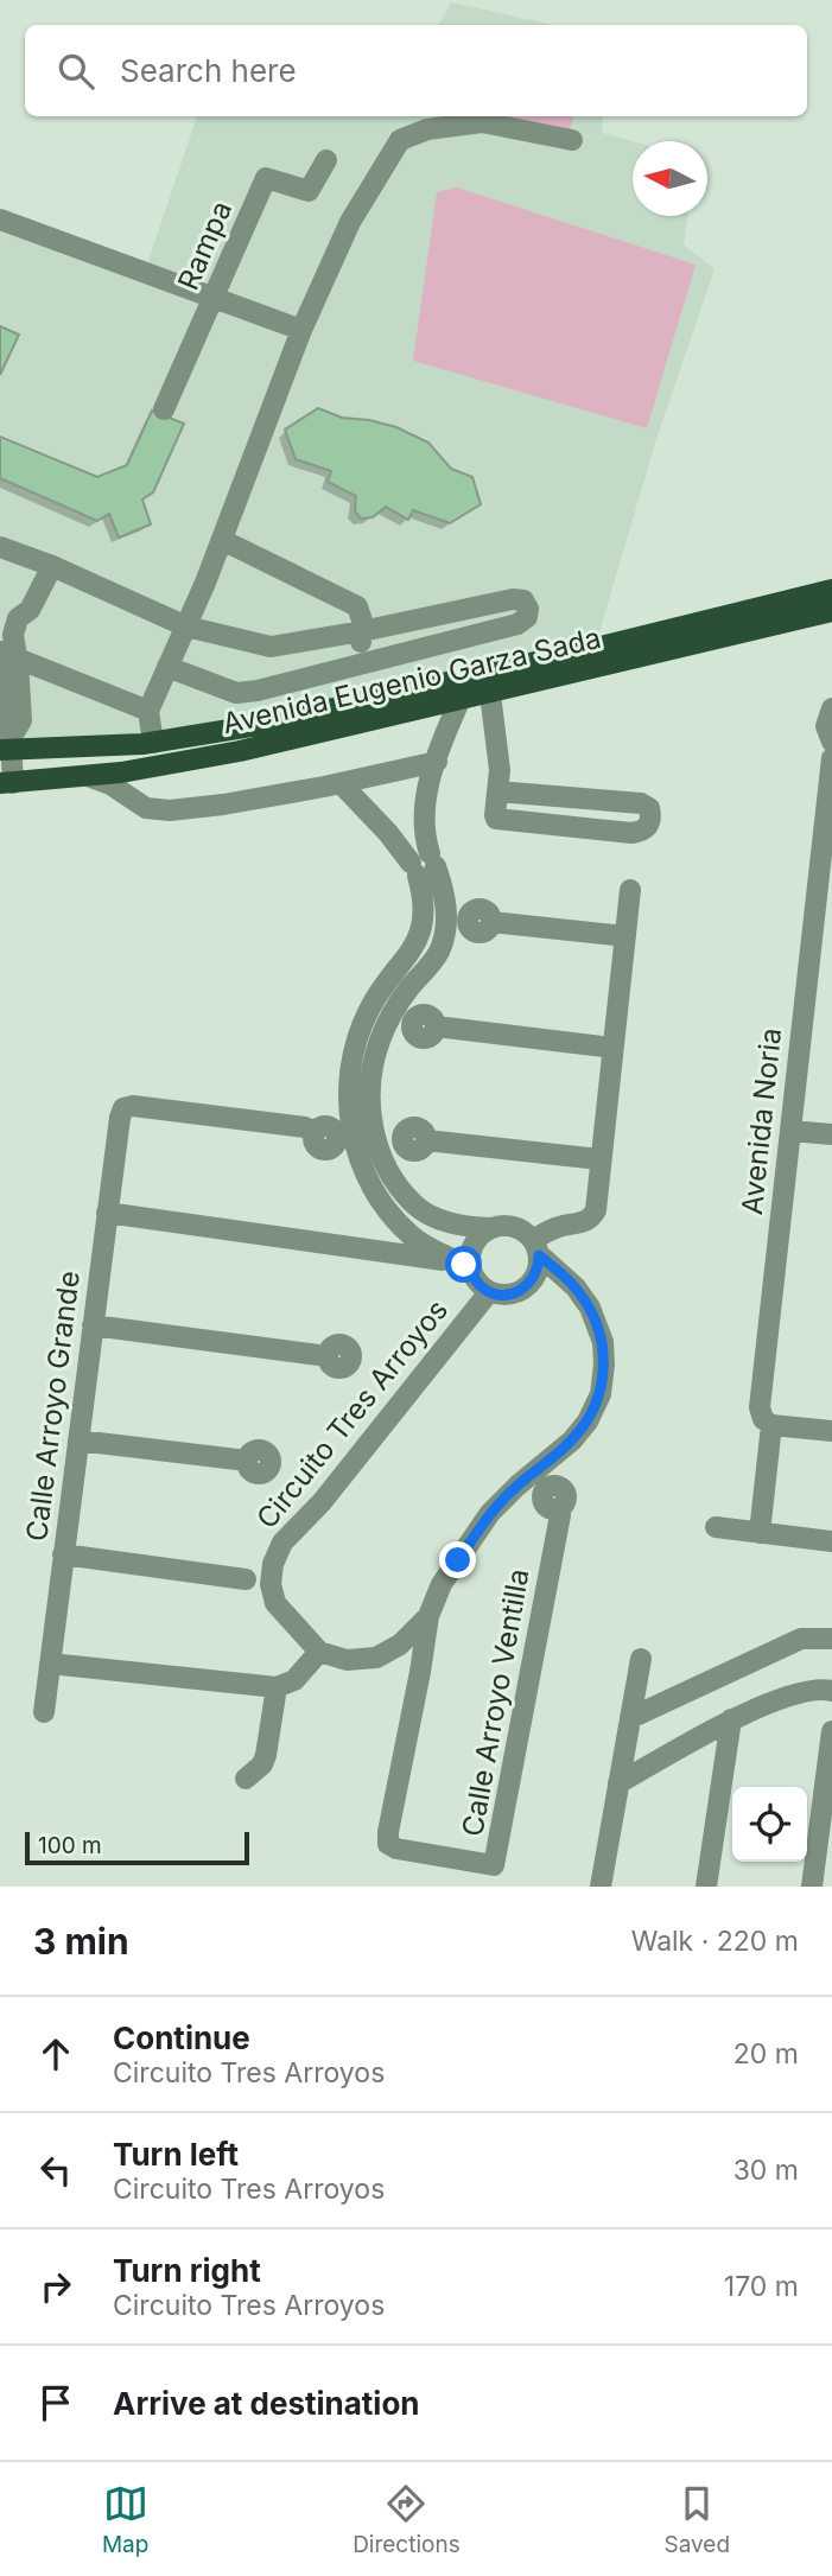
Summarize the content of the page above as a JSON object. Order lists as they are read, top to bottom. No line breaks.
{"streets":{"main road":["Avenida Eugenio Garza Sada"],"street":["Rampa","Avenida Noria","Calle Arroyo Grande","Circuito Tres Arroyos","Calle Arroyo Ventilla"]},"crossings":[["Circuito Tres Arroyos","Calle Arroyo Ventilla"]],"scale_bar":"100 m","north":"left","page":{"search":"Search here","scale":"100 m","heading":["3 min","Walk · 220 m"],"list":[["Continue","Circuito Tres Arroyos","20 m"],["Turn left","Circuito Tres Arroyos","30 m"],["Turn right","Circuito Tres Arroyos","170 m"],"Arrive at destination"],"nav":["Map","Directions","Saved"]}}
